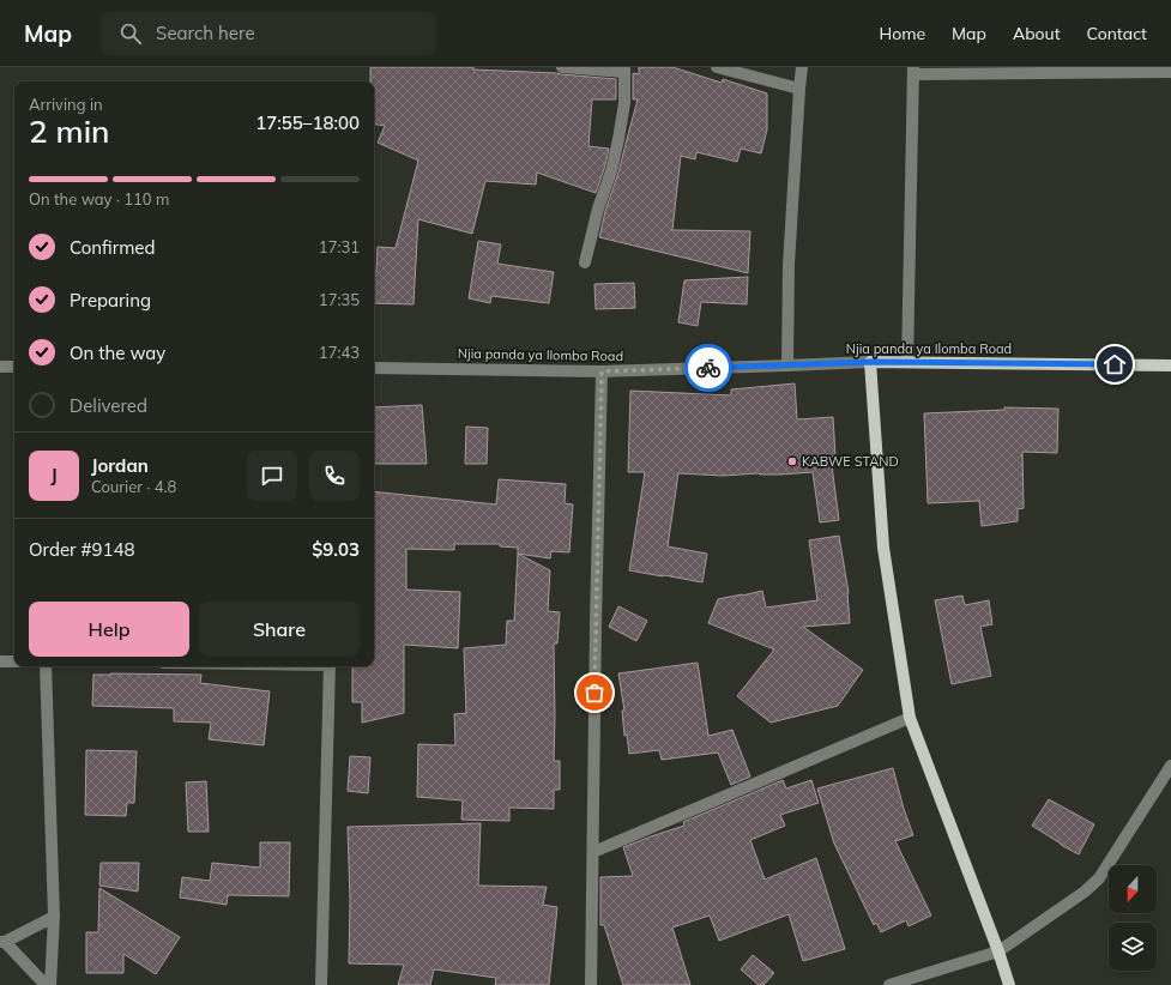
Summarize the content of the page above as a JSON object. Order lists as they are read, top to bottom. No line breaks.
{"streets":{"main road":["Njia panda ya Ilomba Road"]},"places":["KABWE STAND"],"north":"bottom","page":{"header":"Map","search":"Search here","nav":["Home","Map","About","Contact"],"heading":["2 min","Arriving in","17:55–18:00"],"panel":["Jordan","Courier · 4.8","Order #9148","$9.03"],"bar":"On the way · 110 m","list":[["Confirmed","17:31"],["Preparing","17:35"],["On the way","17:43"],"Delivered"],"round":"J","buttons":["Help","Share"]}}
